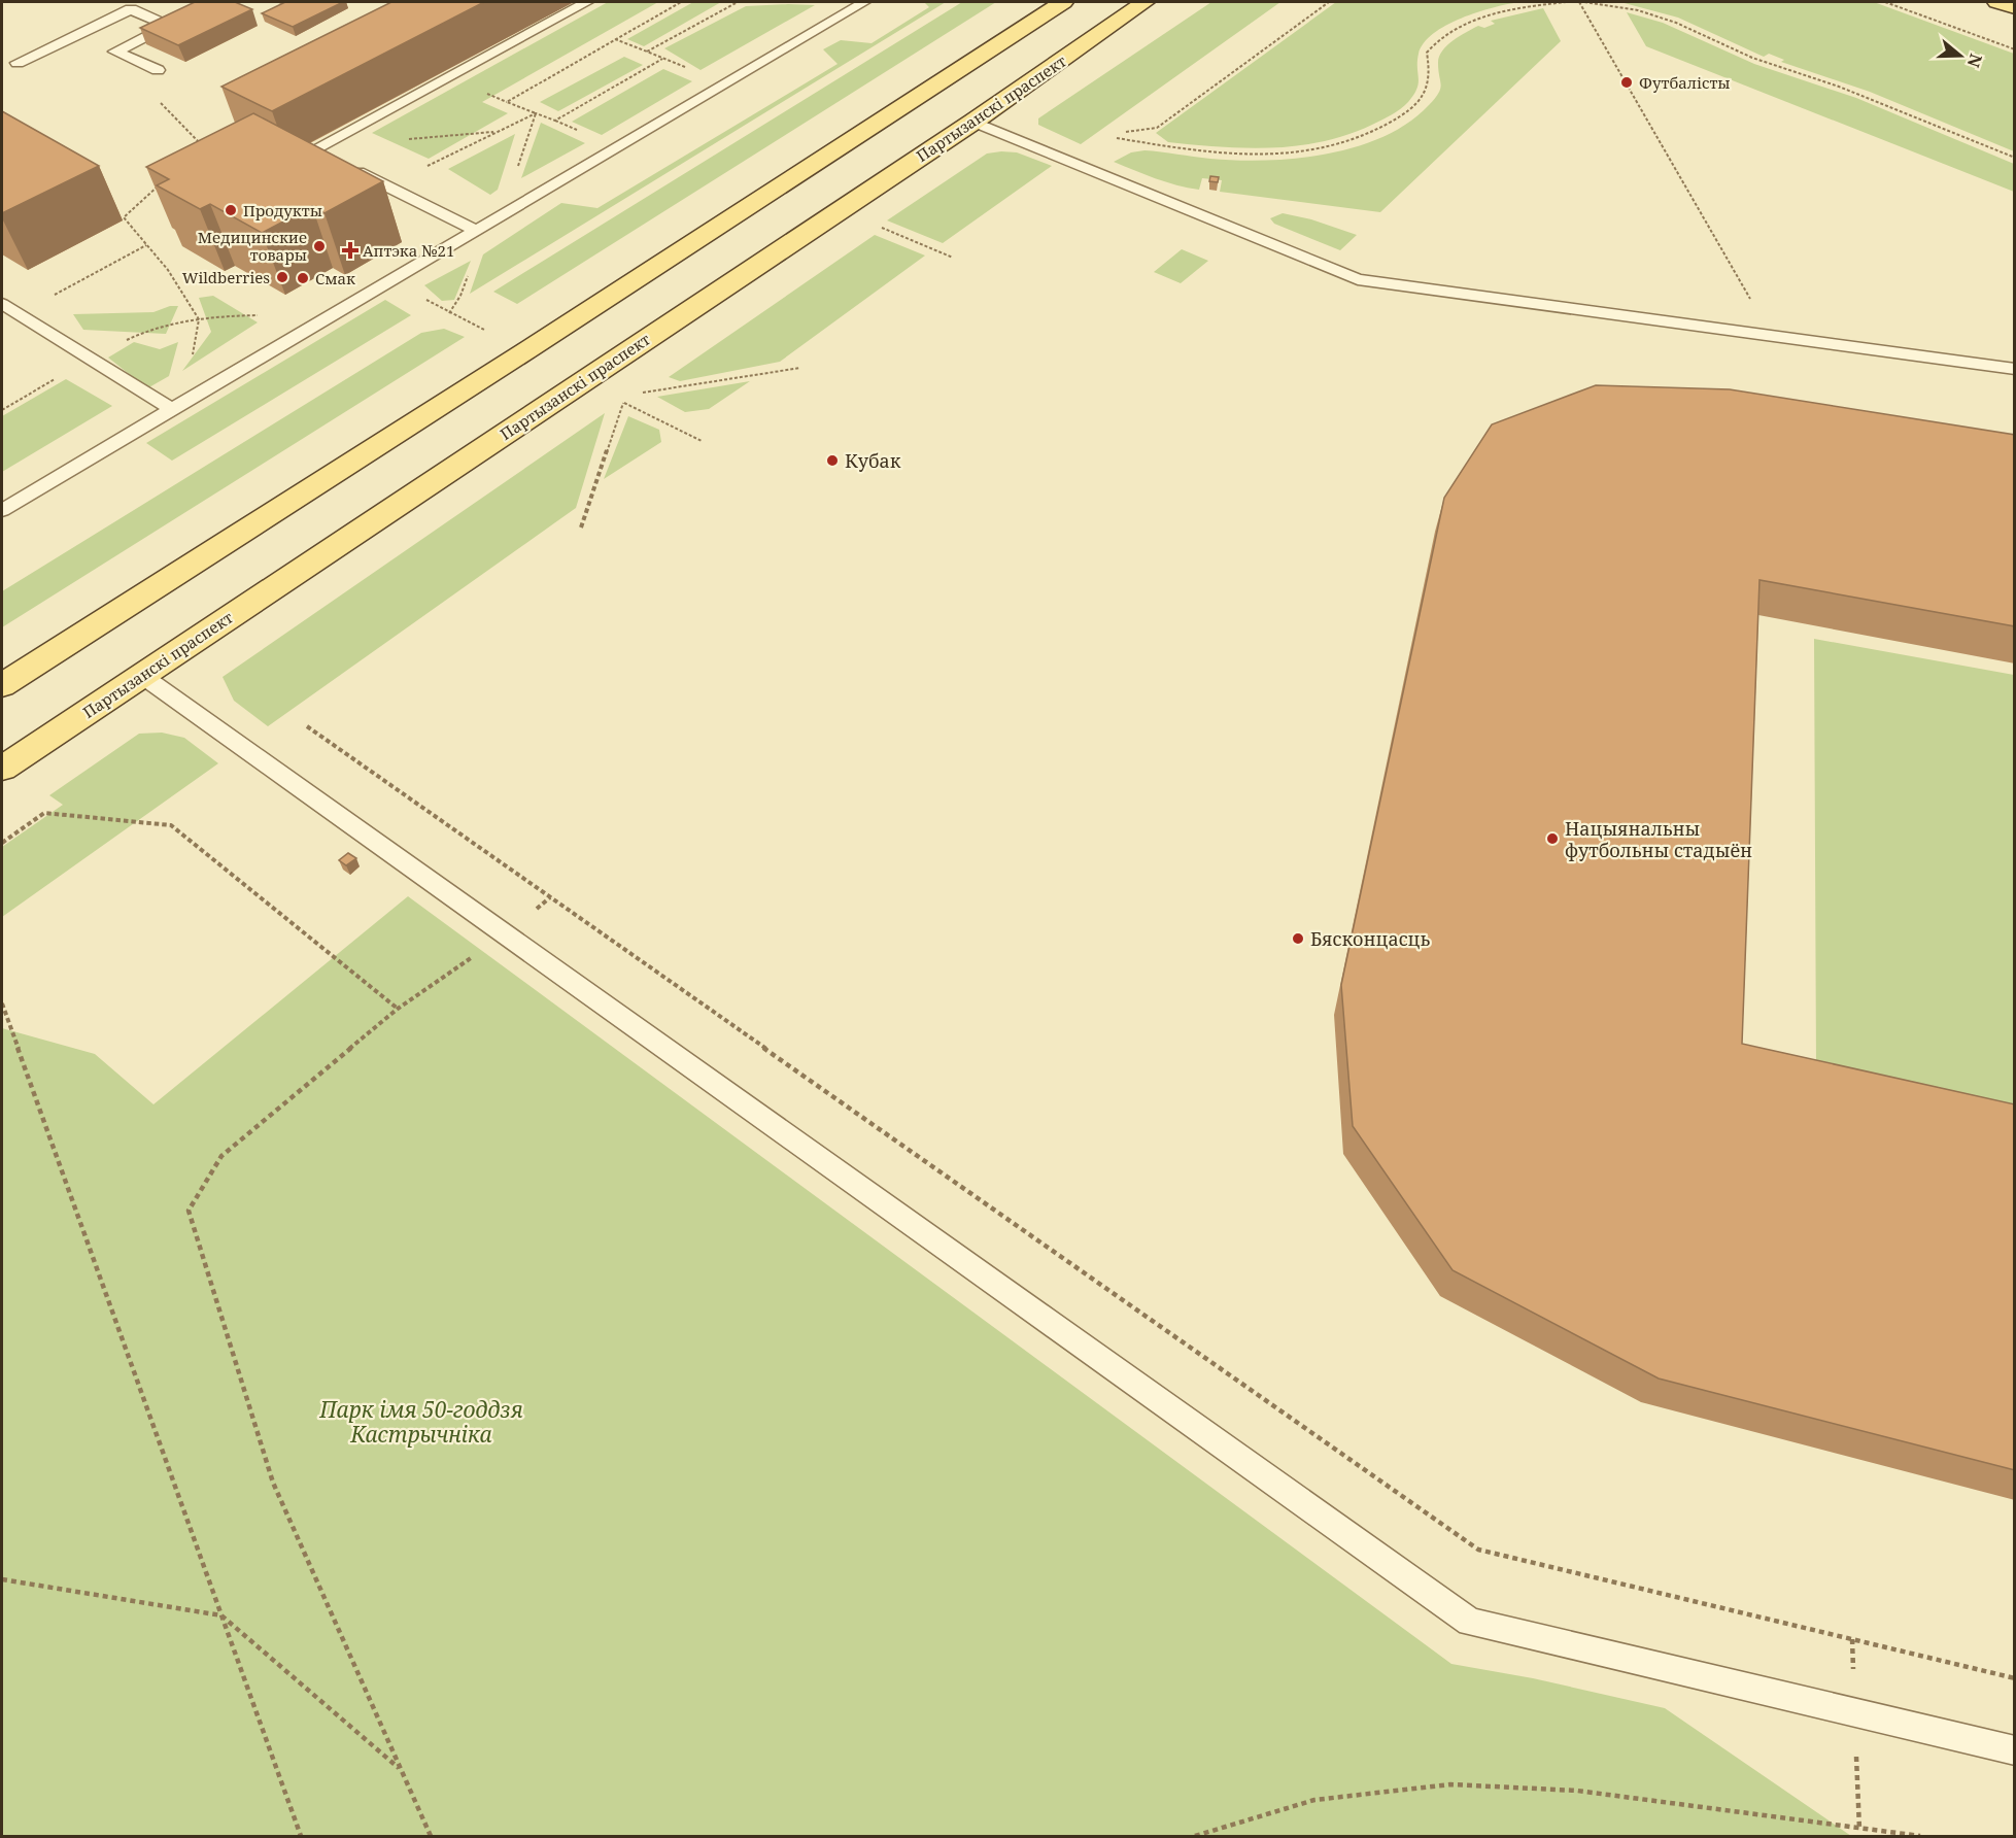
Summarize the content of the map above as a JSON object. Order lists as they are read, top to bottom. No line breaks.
{"streets":{"main road":["Партызанскі праспект"]},"parks":["Парк імя 50-годдзя Кастрычніка"],"places":{"other":["Футбалісты","Продукты","Медицинские товары","Wildberries","Смак","Кубак","Нацыянальны футбольны стадыён","Бясконцасць"],"health":["Аптэка №21"]},"north":"right"}
